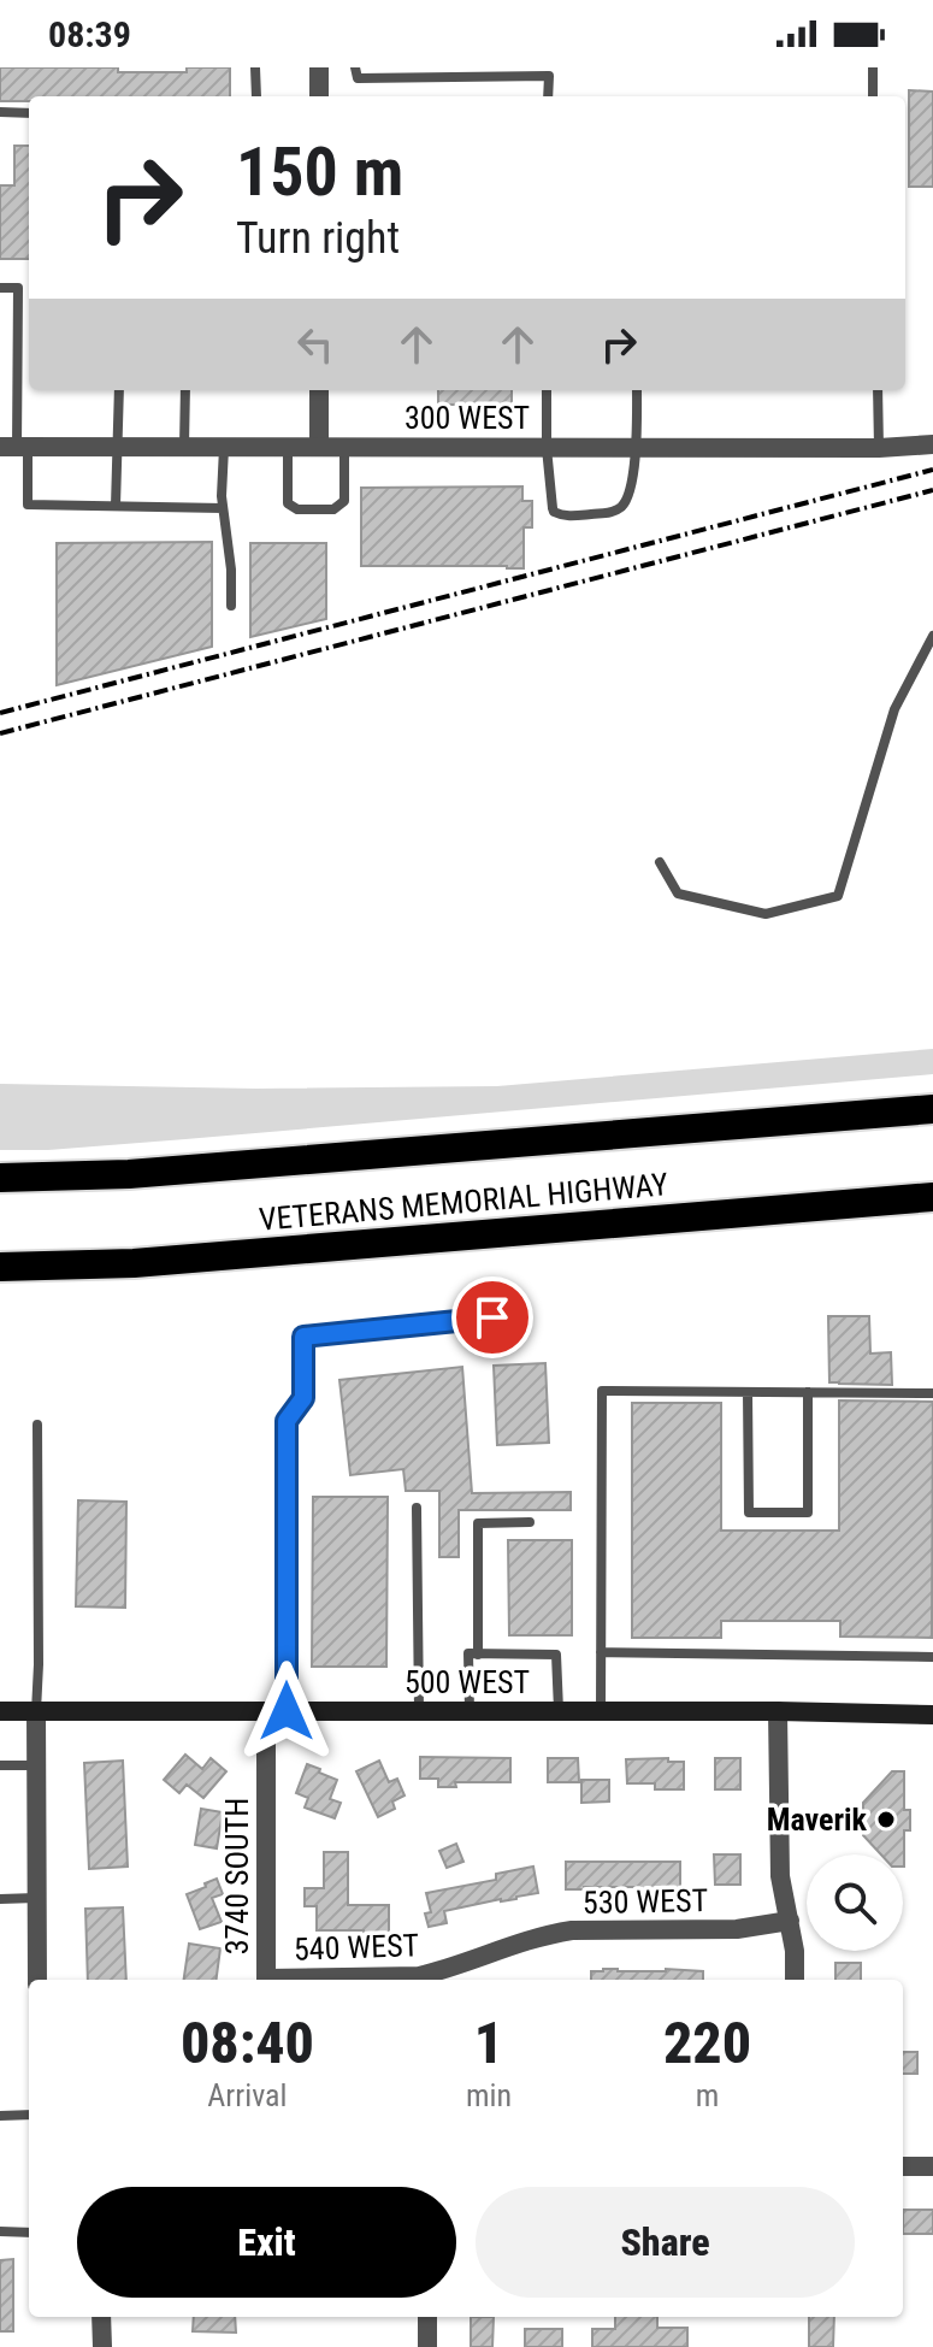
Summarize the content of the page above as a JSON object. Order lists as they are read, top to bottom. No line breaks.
{"streets":{"highway":["VETERANS MEMORIAL HIGHWAY"],"main road":["500 WEST"],"street":["300 WEST","3740 SOUTH","530 WEST","540 WEST"]},"crossings":[["500 WEST","3740 SOUTH"],["530 WEST","540 WEST"]],"places":["Maverik"],"page":{"status":"08:39","turn":["150 m","Turn right"],"eta":["08:40","Arrival","1","min","220","m"],"buttons":["Exit","Share"]}}
